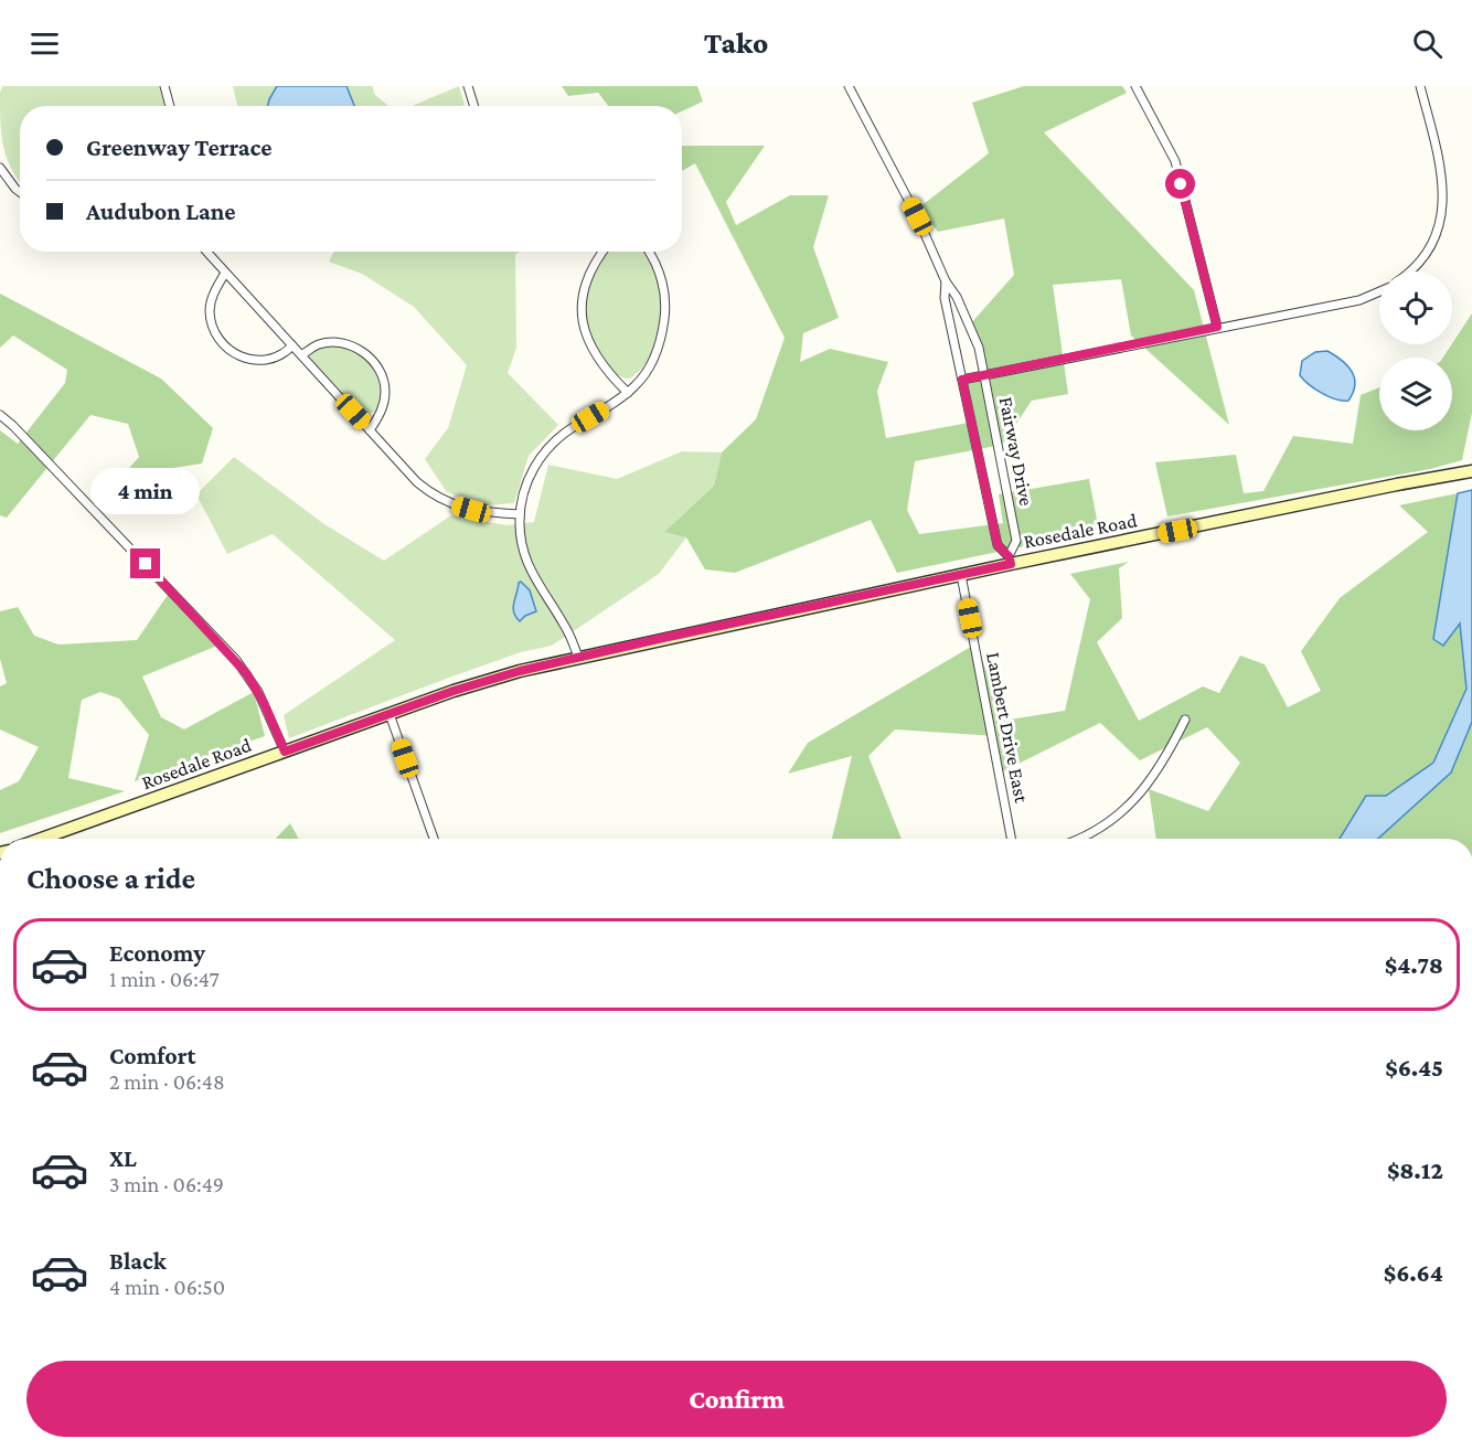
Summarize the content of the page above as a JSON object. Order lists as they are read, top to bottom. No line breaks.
{"streets":{"street":["Fairway Drive","Rosedale Road","Lambert Drive East"]},"crossings":[["Fairway Drive","Rosedale Road"],["Rosedale Road","Lambert Drive East"]],"page":{"header":"Tako","banner":["Greenway Terrace","Audubon Lane"],"bubble":"4 min","heading":"Choose a ride","list":[{"name":"Economy","note":"1 min · 06:47","value":"$4.78"},{"name":"Comfort","note":"2 min · 06:48","value":"$6.45"},{"name":"XL","note":"3 min · 06:49","value":"$8.12"},{"name":"Black","note":"4 min · 06:50","value":"$6.64"}],"buttons":"Confirm"}}
